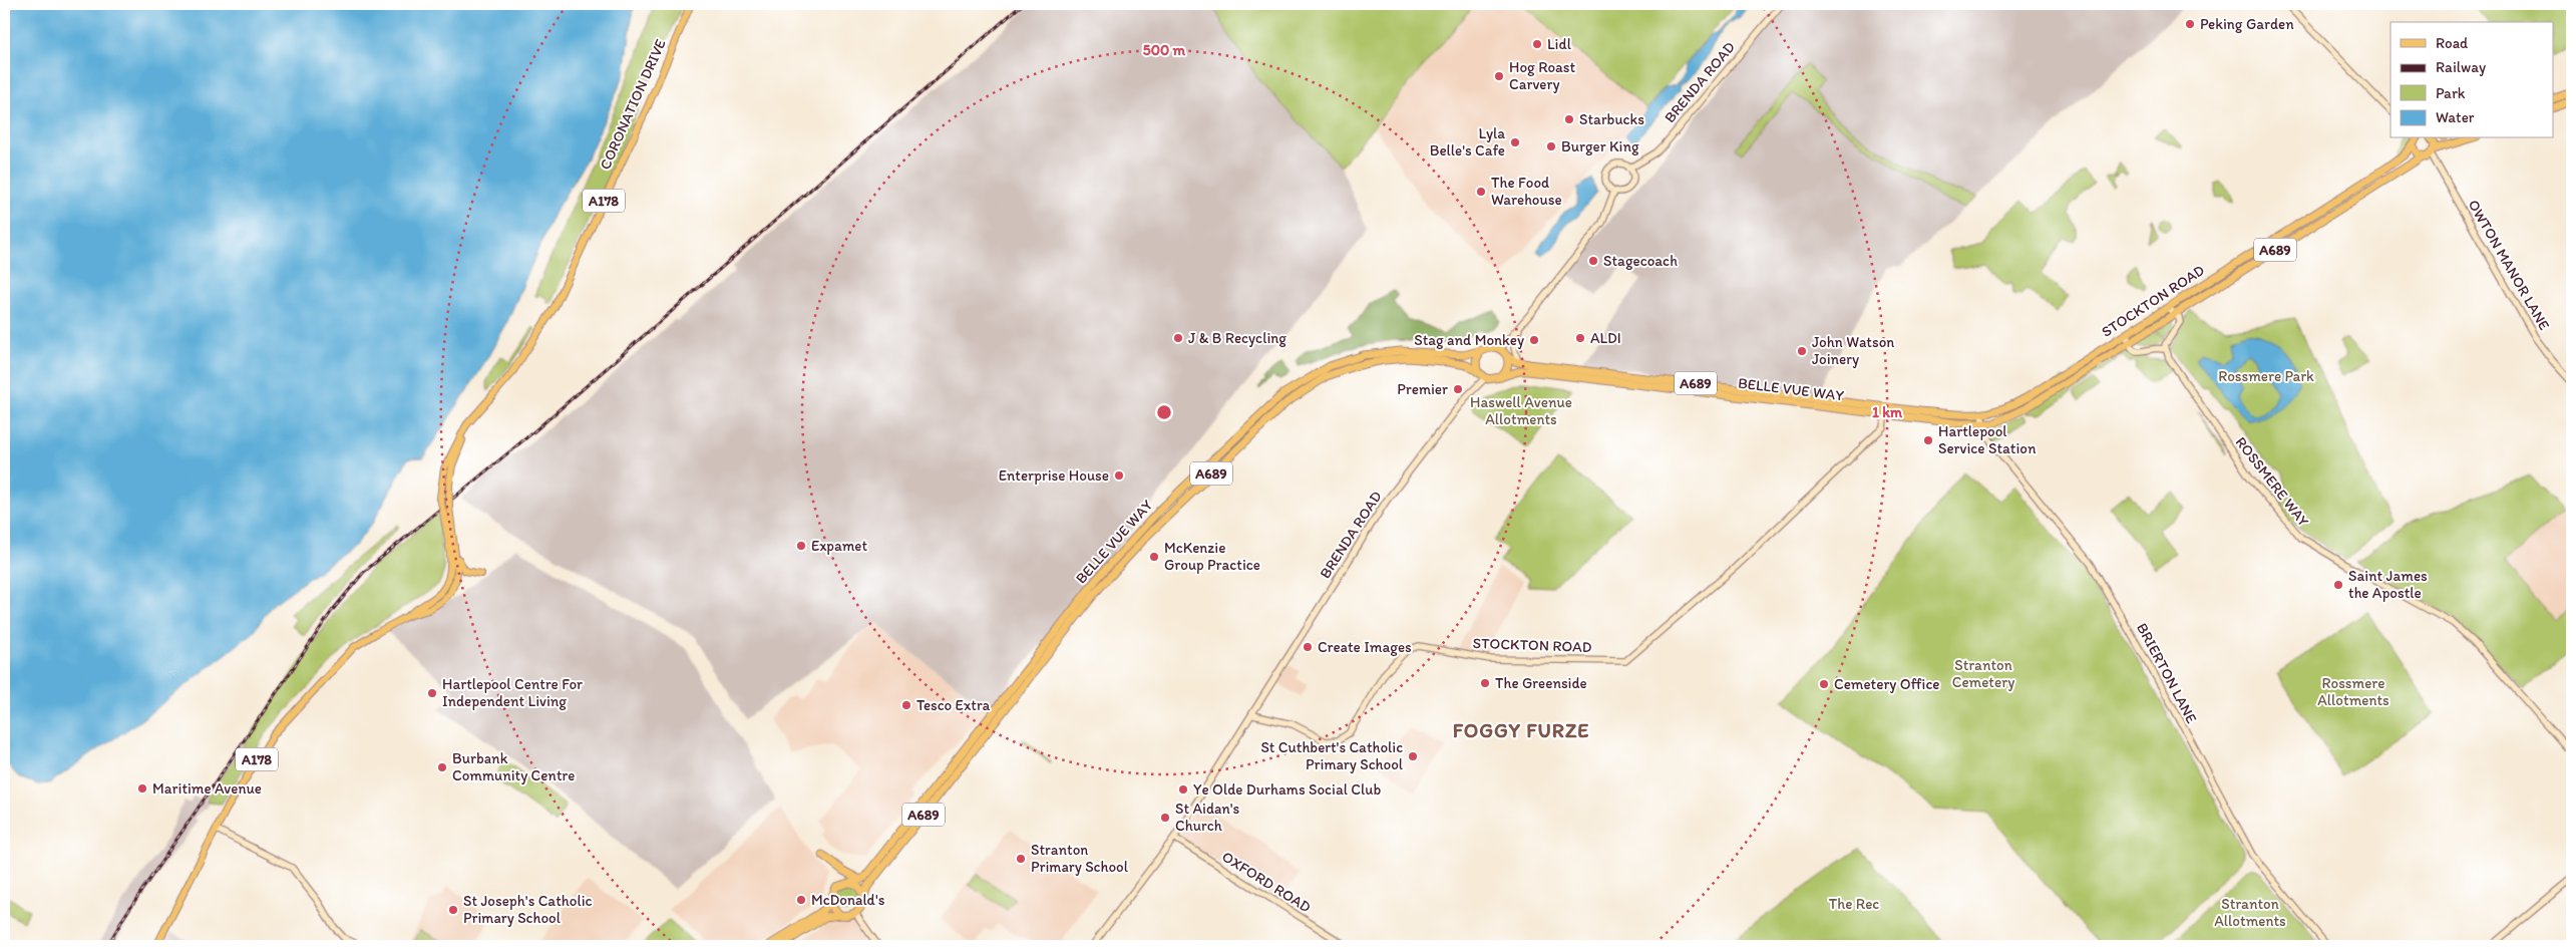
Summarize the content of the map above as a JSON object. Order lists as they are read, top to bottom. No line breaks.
{"streets":{"highway":["A689","STOCKTON ROAD","BELLE VUE WAY"],"main road":["CORONATION DRIVE","A178"],"street":["BRENDA ROAD","OWTON MANOR LANE","ROSSMERE WAY","BRIERTON LANE","OXFORD ROAD"]},"crossings":[["BRENDA ROAD","A689"],["BRENDA ROAD","STOCKTON ROAD"],["BRENDA ROAD","BELLE VUE WAY"],["CORONATION DRIVE","A178"],["A689","STOCKTON ROAD"],["A689","BELLE VUE WAY"],["OWTON MANOR LANE","STOCKTON ROAD"],["STOCKTON ROAD","BELLE VUE WAY"],["STOCKTON ROAD","BRIERTON LANE"]],"districts":["FOGGY FURZE"],"parks":["Rossmere Park","Haswell Avenue Allotments","Stranton Cemetery","Rossmere Allotments","The Rec","Stranton Allotments"],"places":["Peking Garden","Lidl","Hog Roast Carvery","Starbucks","Lyla Belle's Cafe","Burger King","The Food Warehouse","Stagecoach","J & B Recycling","ALDI","Stag and Monkey","John Watson Joinery","Premier","Hartlepool Service Station","Enterprise House","Expamet","McKenzie Group Practice","Saint James the Apostle","Create Images","The Greenside","Cemetery Office","Hartlepool Centre For Independent Living","Tesco Extra","St Cuthbert's Catholic Primary School","Burbank Community Centre","Maritime Avenue","Ye Olde Durhams Social Club","St Aidan's Church","Stranton Primary School","McDonald's","St Joseph's Catholic Primary School"],"legend":["Road","Railway","Park","Water"],"rings":["500 m","1 km"]}
